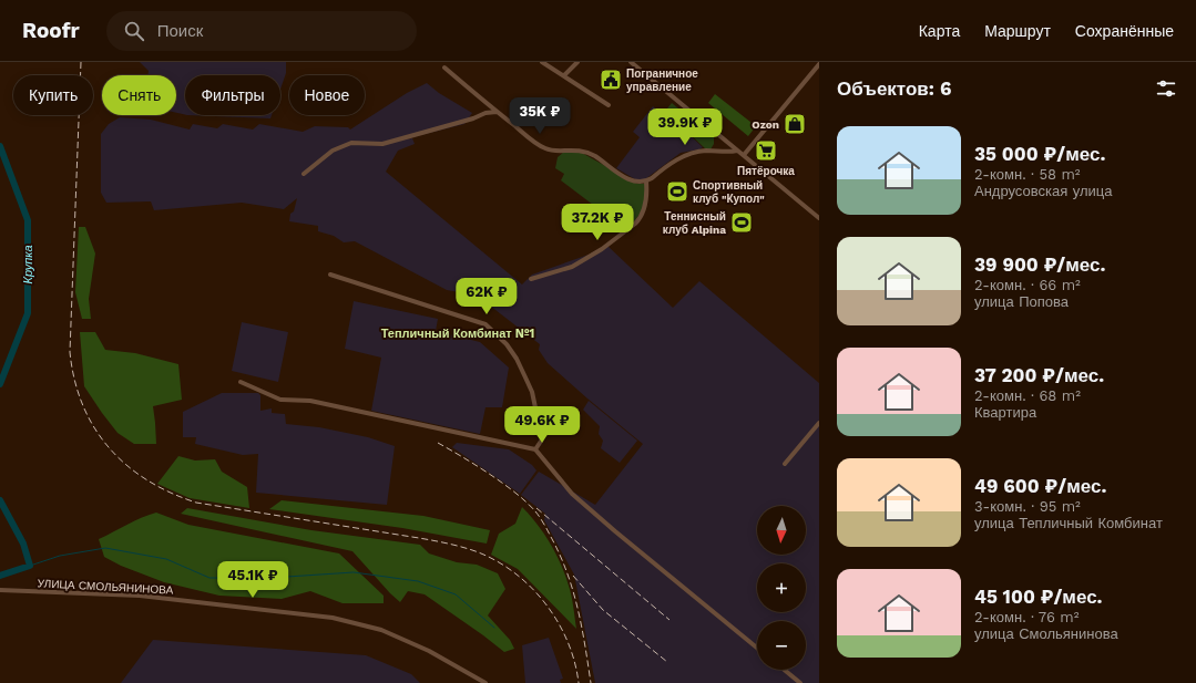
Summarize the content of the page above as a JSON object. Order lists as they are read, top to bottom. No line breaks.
{"streets":{"street":["УЛИЦА СМОЛЬЯНИНОВА"]},"districts":["Тепличный Комбинат №1"],"water":["Крупка"],"places":{"public building":["Пограничное управление"],"shop":["Ozon"],"supermarket":["Пятёрочка"],"sports":["Спортивный клуб \"Купол\"","Теннисный клуб Alpina"]},"north":"bottom","page":{"header":"Roofr","search":"Поиск","nav":["Карта","Маршрут","Сохранённые"],"heading":"Объектов: 6","chip":["Купить","Снять","Фильтры","Новое"],"price":["35K ₽","39.9K ₽","37.2K ₽","62K ₽","49.6K ₽","45.1K ₽"],"list":[{"name":"35 000 ₽/мес.","note":"2-комн. · 58 m² · Андрусовская улица"},{"name":"39 900 ₽/мес.","note":"2-комн. · 66 m² · улица Попова"},{"name":"37 200 ₽/мес.","note":"2-комн. · 68 m² · Квартира"},{"name":"49 600 ₽/мес.","note":"3-комн. · 95 m² · улица Тепличный Комбинат"},{"name":"45 100 ₽/мес.","note":"2-комн. · 76 m² · улица Смольянинова"}],"map_buttons":["+","−"]}}
